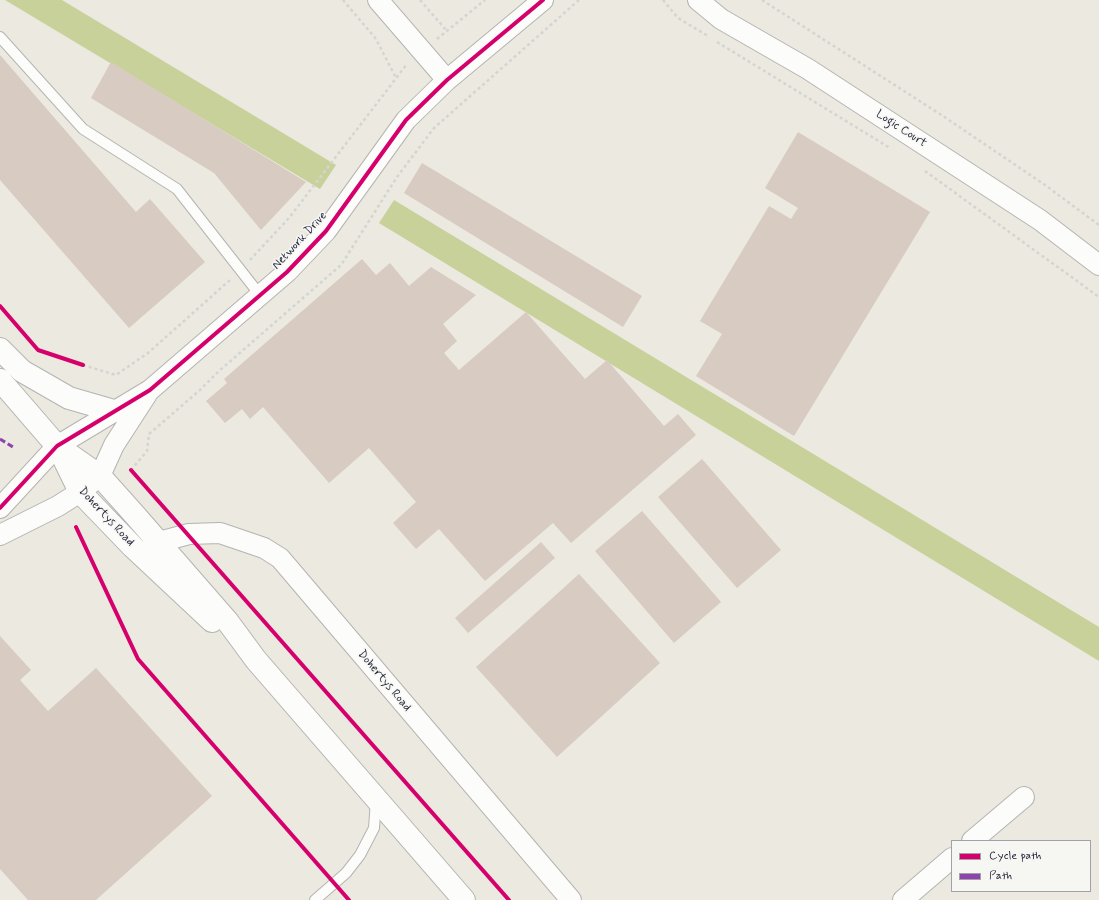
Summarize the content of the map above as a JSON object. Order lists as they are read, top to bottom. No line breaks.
{"streets":{"main road":["Dohertys Road"],"street":["Logic Court","Network Drive"]},"crossings":[["Network Drive","Dohertys Road"]],"legend":["Cycle path","Path"]}
